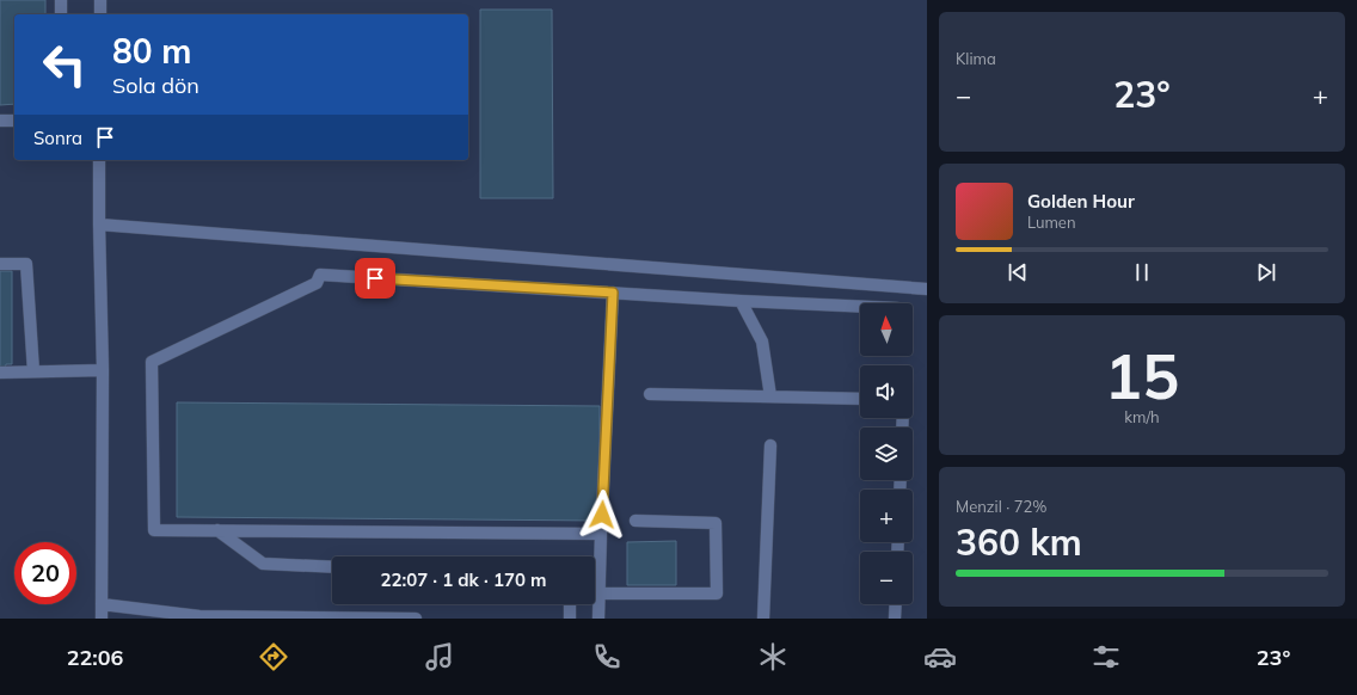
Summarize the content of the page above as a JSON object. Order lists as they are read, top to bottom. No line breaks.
{"north":"top","page":{"tile":["Klima",["15","km/h"],["Menzil · 72%","360 km"]],"turn":["80 m","Sola dön"],"heat":["−","23°","+"],"then":"Sonra","song":["Golden Hour","Lumen"],"map_buttons":["+","−"],"limit":"20","trip":"22:07 · 1 dk · 170 m","tabs":["22:06","23°"]}}
